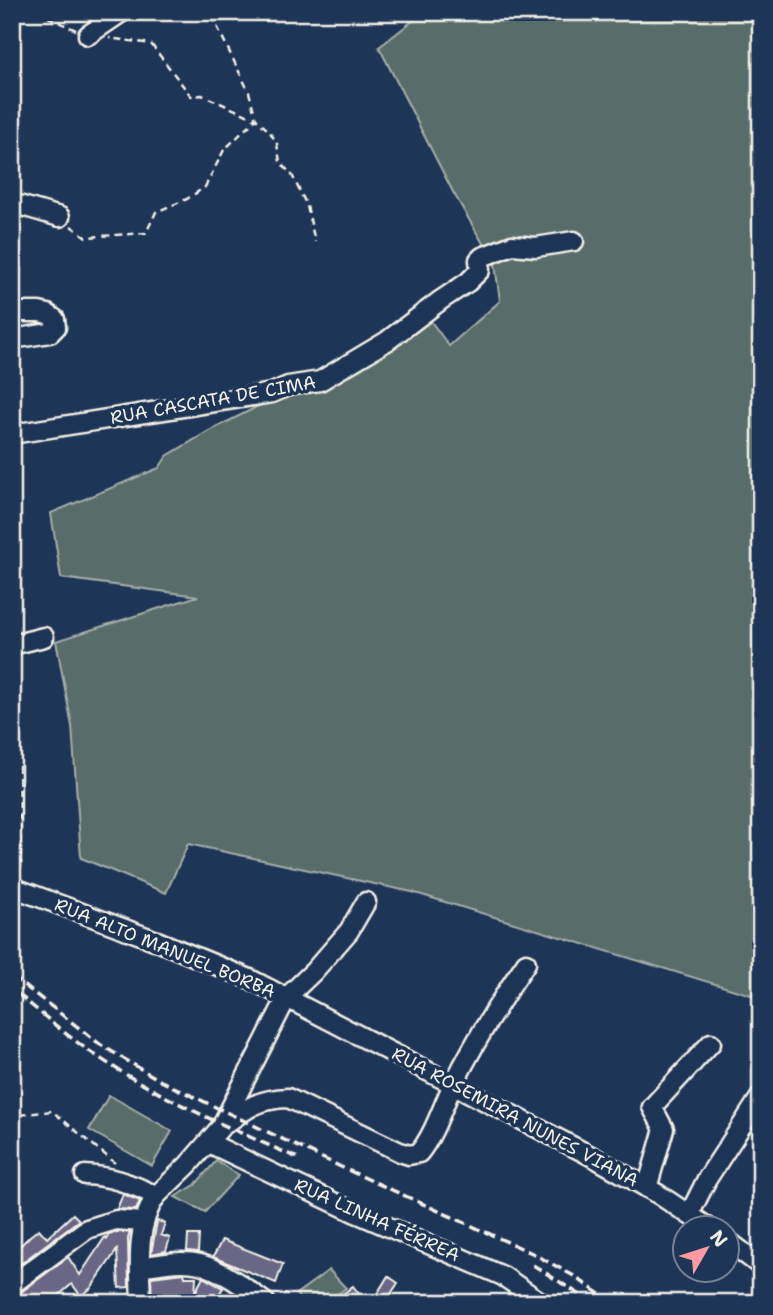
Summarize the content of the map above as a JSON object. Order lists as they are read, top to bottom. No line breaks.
{"streets":{"street":["RUA CASCATA DE CIMA","RUA ALTO MANUEL BORBA","RUA ROSEMIRA NUNES VIANA","RUA LINHA FÉRREA"]},"crossings":[["RUA ALTO MANUEL BORBA","RUA ROSEMIRA NUNES VIANA"]],"north":"top right"}
